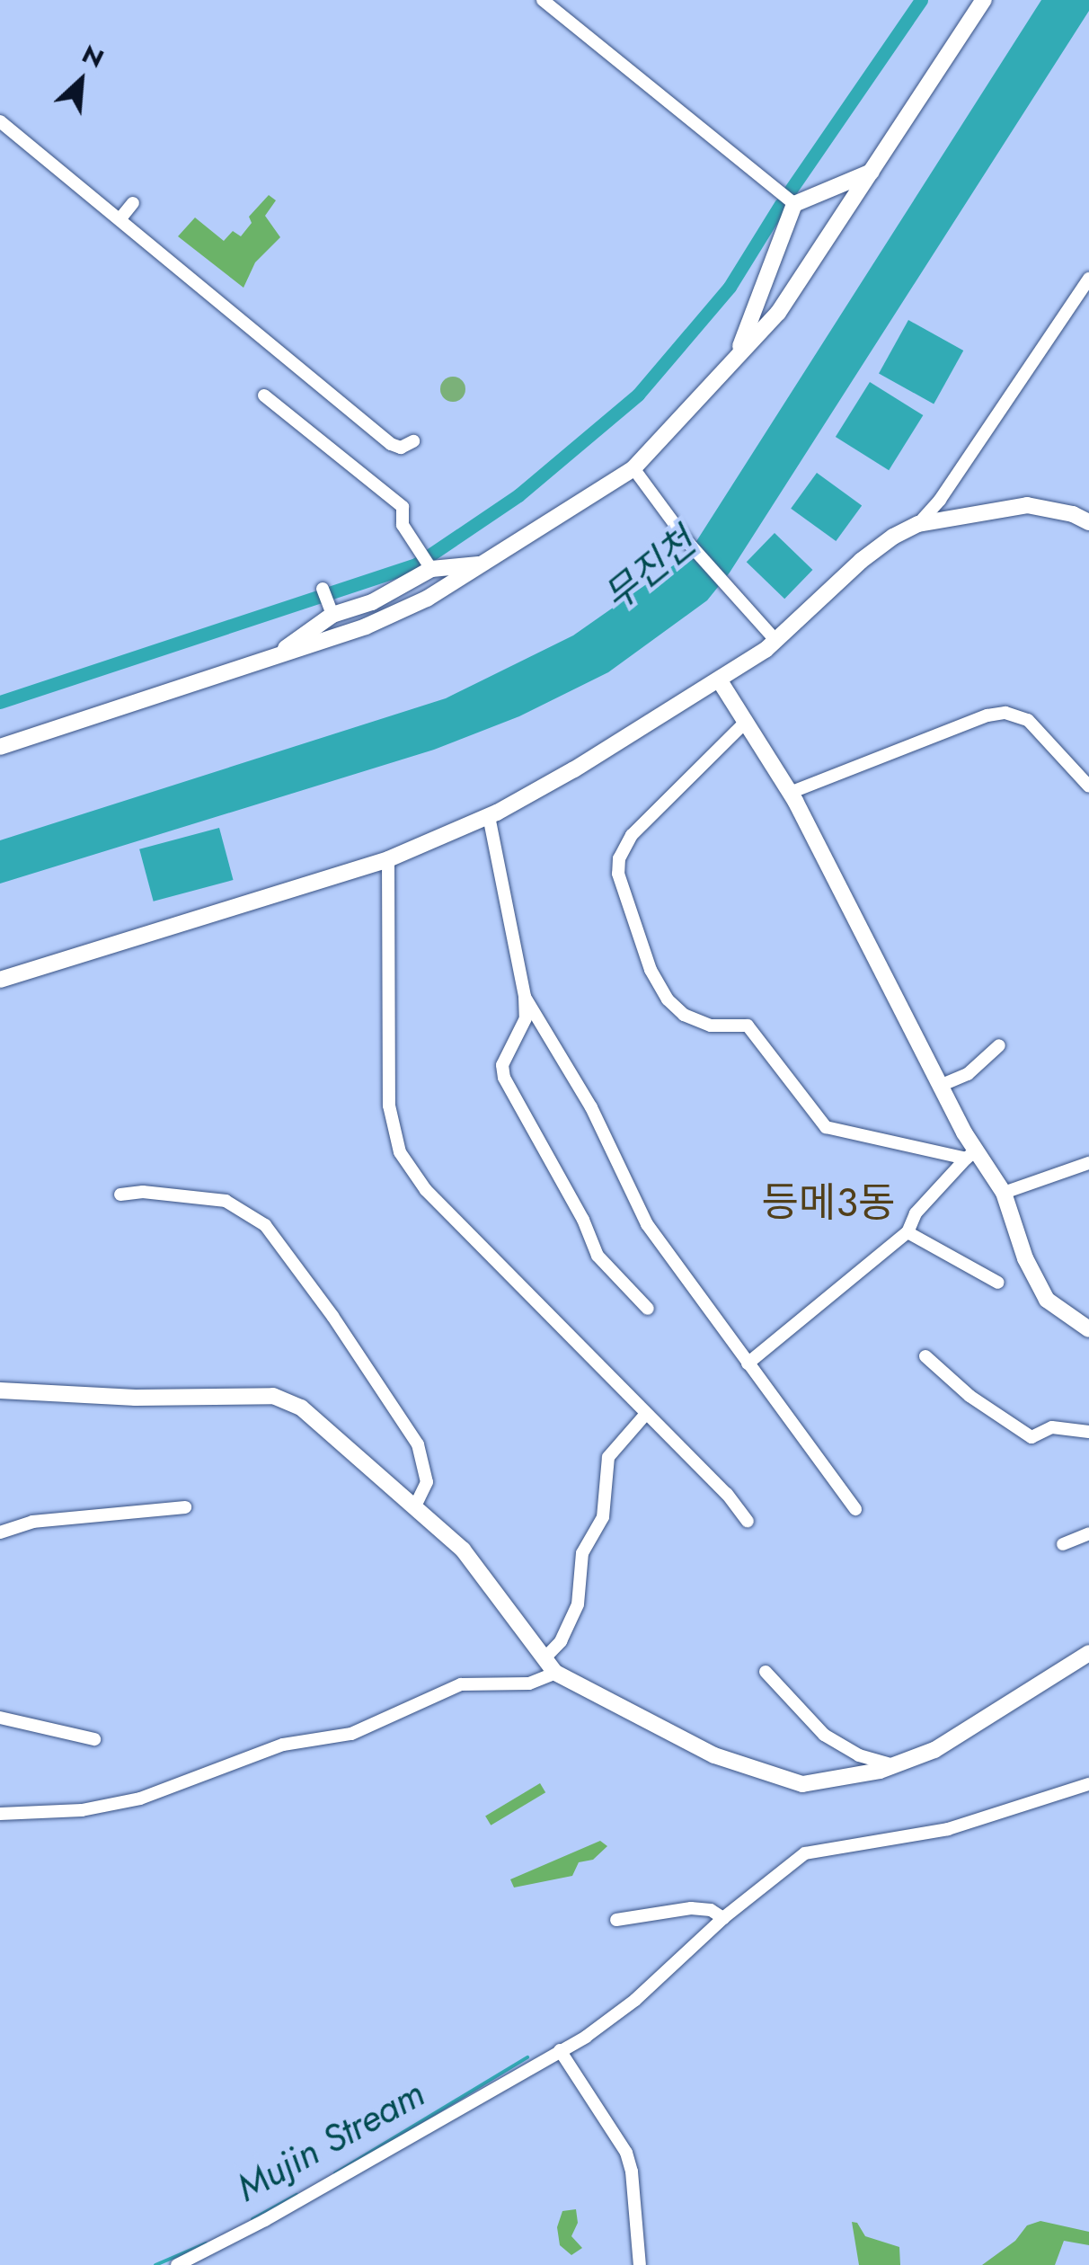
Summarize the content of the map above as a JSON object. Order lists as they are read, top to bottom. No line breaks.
{"districts":["등메3동"],"water":["무진천","Mujin Stream"],"north":"top right"}
